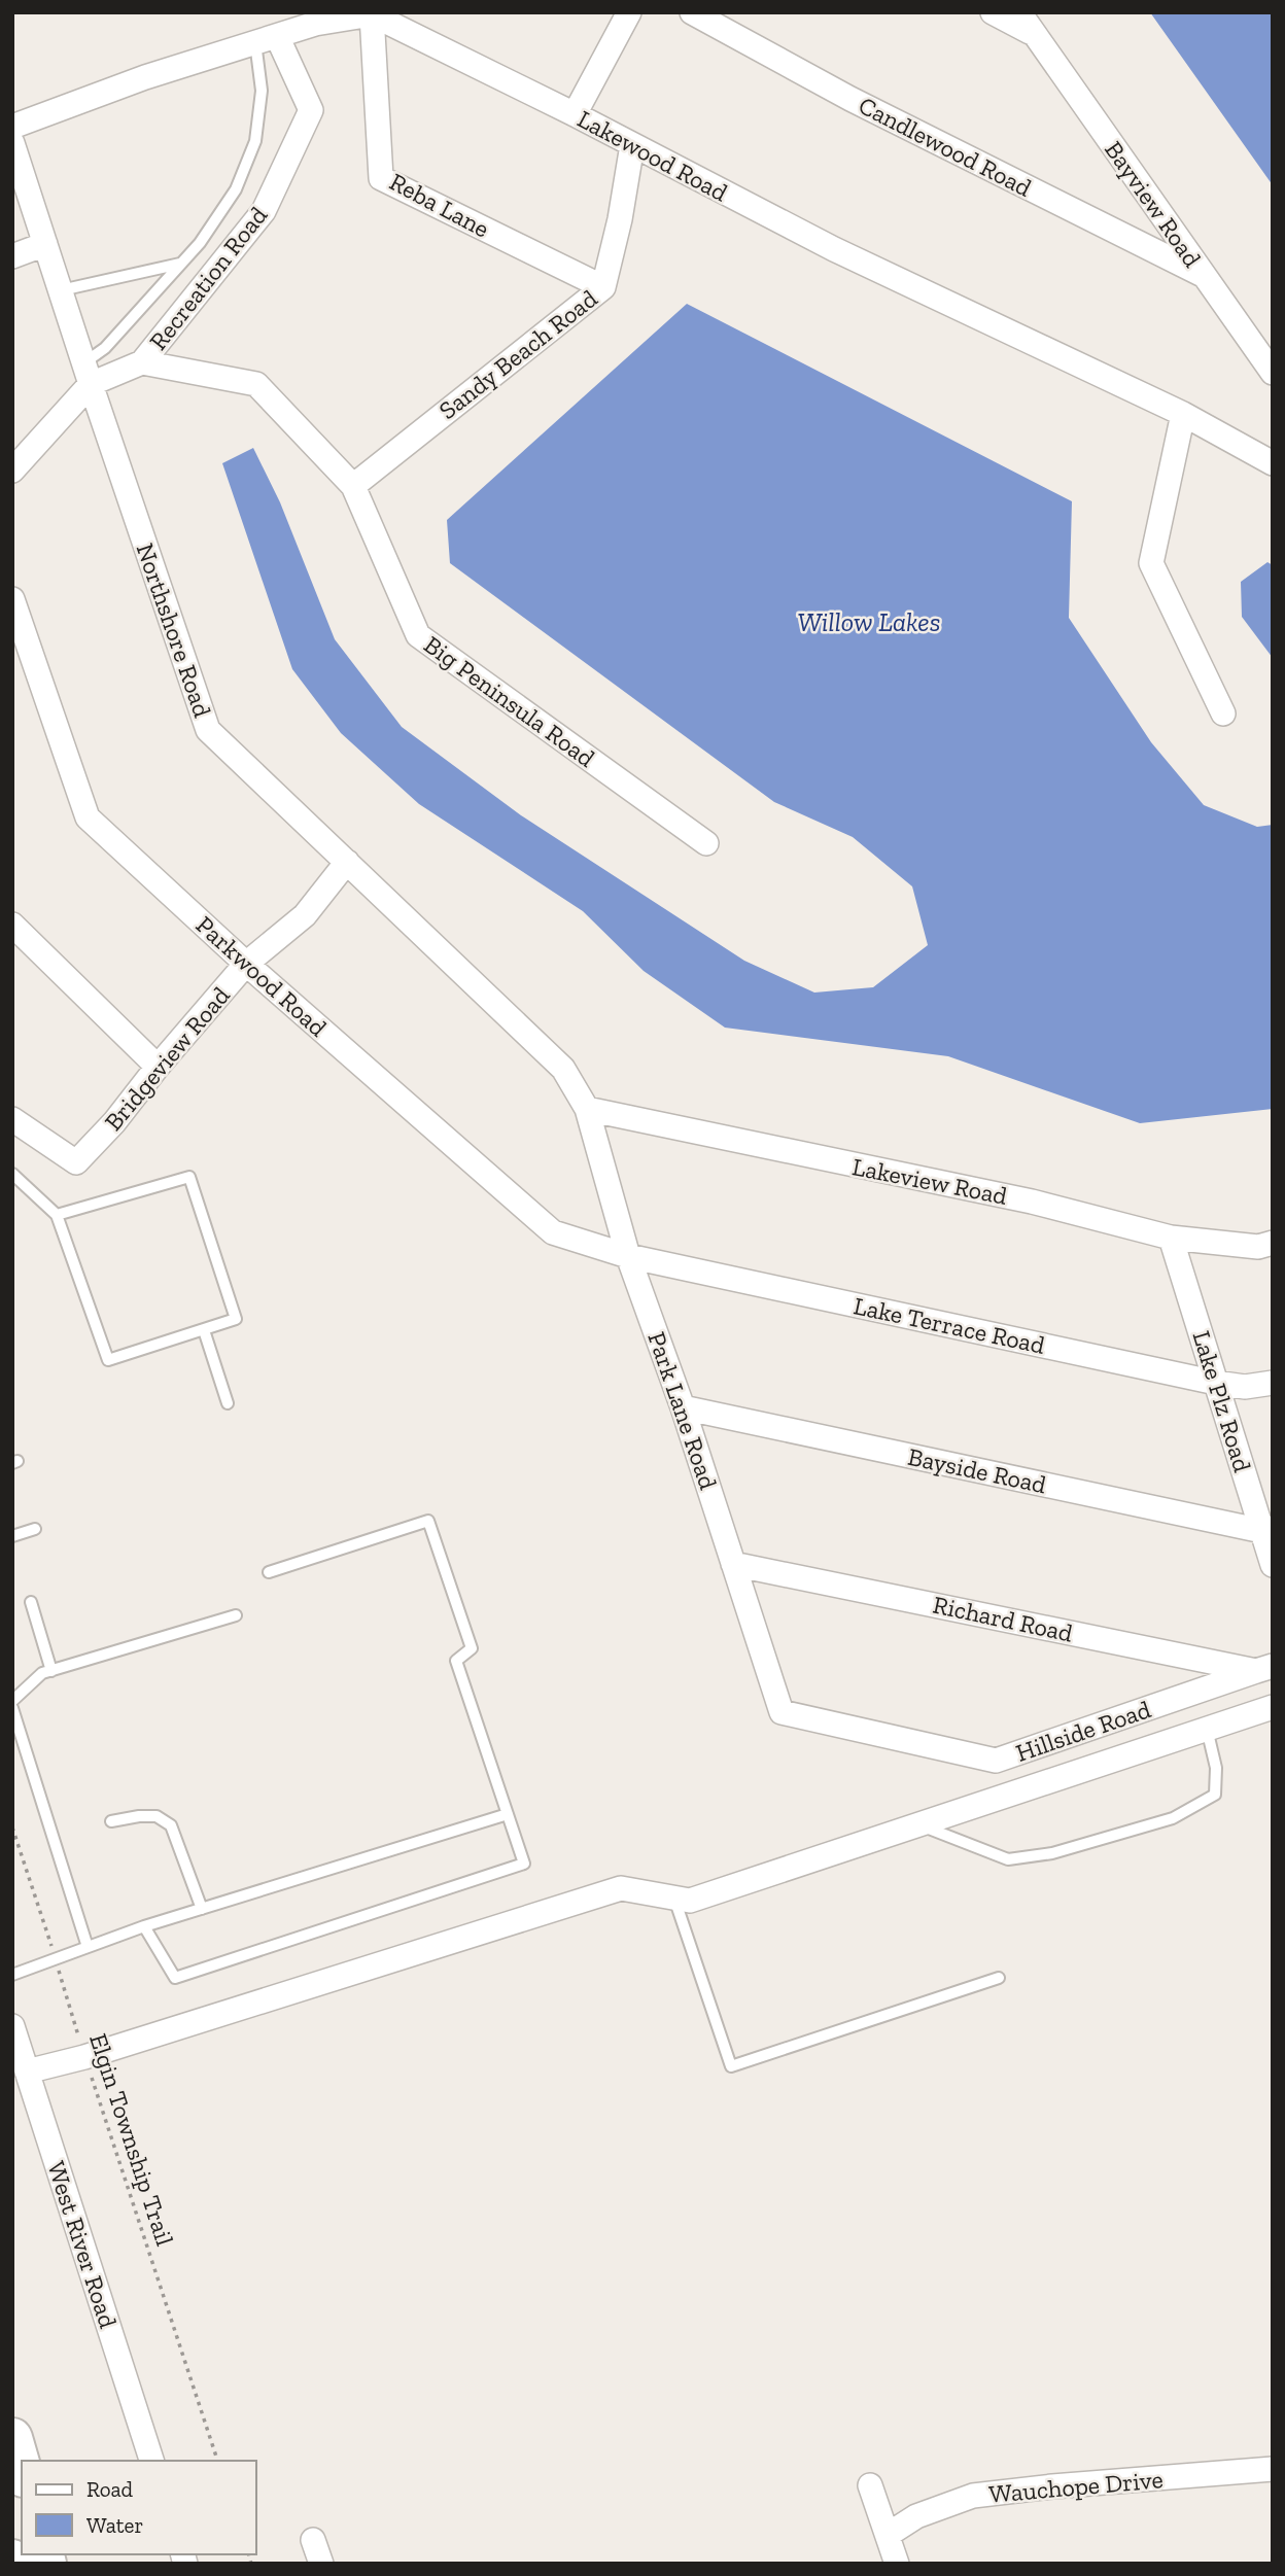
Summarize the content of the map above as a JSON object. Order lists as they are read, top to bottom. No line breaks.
{"streets":{"street":["Candlewood Road","Lakewood Road","Bayview Road","Reba Lane","Recreation Road","Sandy Beach Road","Northshore Road","Big Peninsula Road","Parkwood Road","Bridgeview Road","Lakeview Road","Lake Terrace Road","Lake Plz Road","Park Lane Road","Bayside Road","Richard Road","Hillside Road","West River Road","Wauchope Drive"],"path":["Elgin Township Trail"]},"crossings":[["Candlewood Road","Bayview Road"],["Lakewood Road","Reba Lane"],["Lakewood Road","Sandy Beach Road"],["Reba Lane","Sandy Beach Road"],["Recreation Road","Big Peninsula Road"],["Sandy Beach Road","Big Peninsula Road"],["Northshore Road","Bridgeview Road"],["Northshore Road","Lakeview Road"],["Northshore Road","Park Lane Road"],["Parkwood Road","Bridgeview Road"],["Parkwood Road","Lake Terrace Road"],["Parkwood Road","Park Lane Road"],["Lakeview Road","Lake Plz Road"],["Lakeview Road","Park Lane Road"],["Lake Terrace Road","Lake Plz Road"],["Lake Terrace Road","Park Lane Road"],["Lake Plz Road","Bayside Road"],["Park Lane Road","Bayside Road"],["Park Lane Road","Richard Road"],["Park Lane Road","Hillside Road"],["Richard Road","Hillside Road"]],"water":["Willow Lakes"],"legend":["Road","Water"]}
